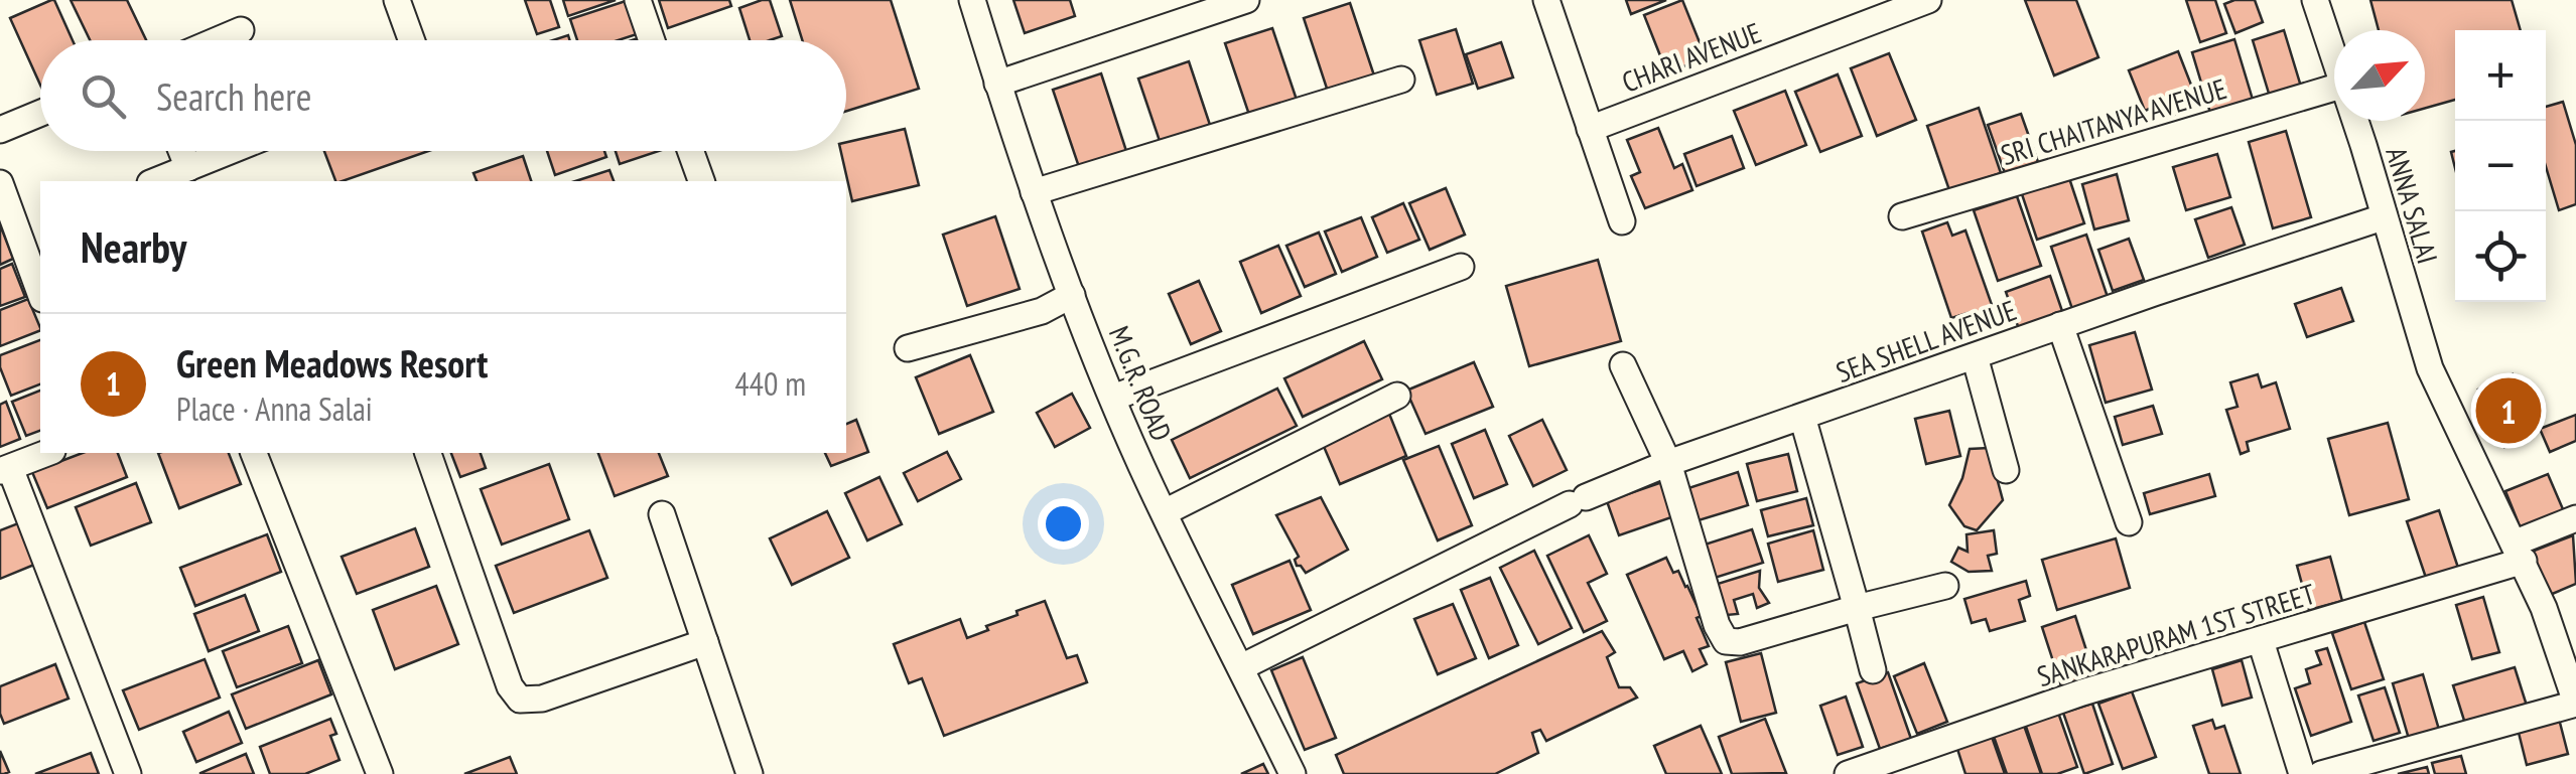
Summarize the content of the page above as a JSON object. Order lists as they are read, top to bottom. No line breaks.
{"streets":{"street":["CHARI AVENUE","SRI CHAITANYA AVENUE","ANNA SALAI","SEA SHELL AVENUE","M.G.R. ROAD","SANKARAPURAM 1ST STREET"]},"crossings":[["ANNA SALAI","SEA SHELL AVENUE"],["ANNA SALAI","SANKARAPURAM 1ST STREET"],["SEA SHELL AVENUE","M.G.R. ROAD"]],"north":"top right","page":{"map_buttons":["+","−"],"search":"Search here","heading":"Nearby","list":[{"mark":"1","name":"Green Meadows Resort","note":"Place · Anna Salai","value":"440 m"}],"pins":"1"}}
